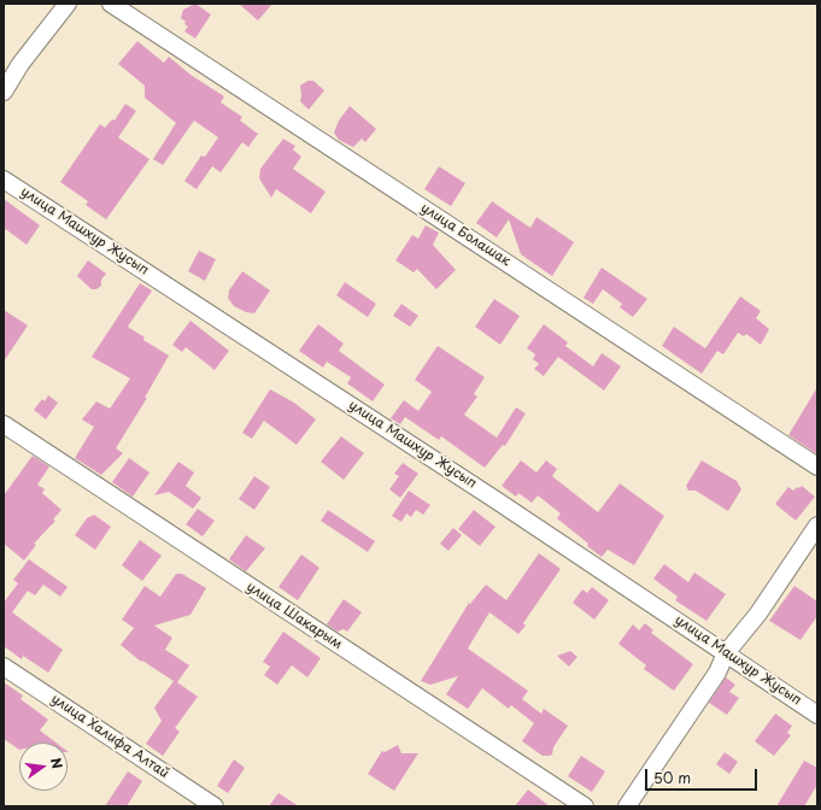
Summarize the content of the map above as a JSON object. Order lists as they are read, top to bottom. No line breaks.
{"streets":{"street":["улица Машхур Жусып","улица Болашак","улица Шакарым","улица Халифа Алтай"]},"scale_bar":"50 m","north":"right"}
